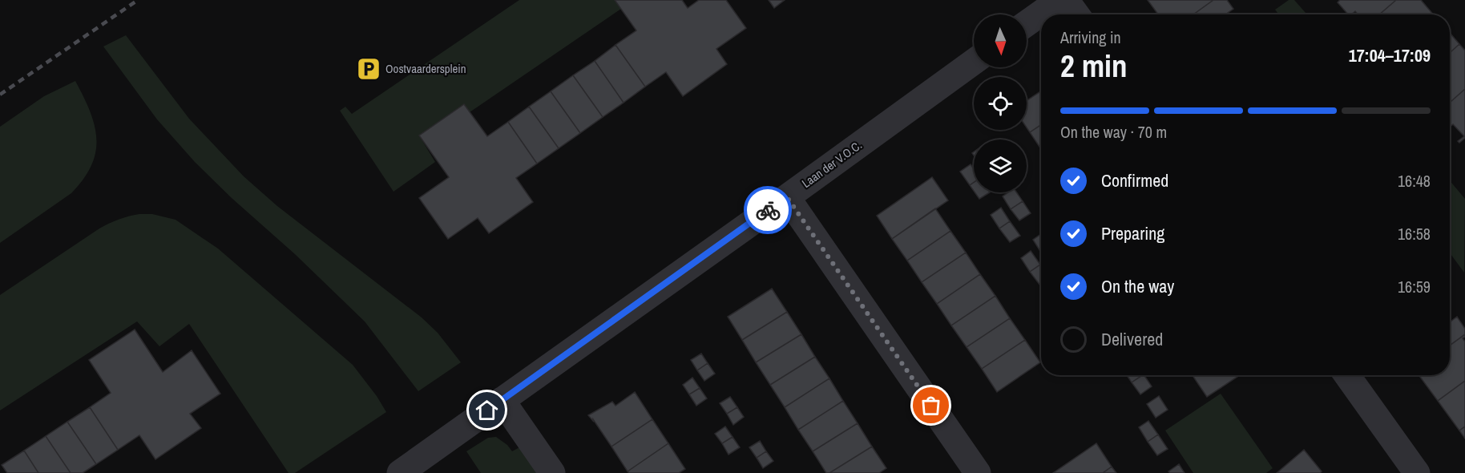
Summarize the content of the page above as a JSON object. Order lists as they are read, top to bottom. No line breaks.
{"streets":{"street":["Laan der V.O.C."]},"places":{"parking":["Oostvaardersplein"]},"north":"bottom","page":{"heading":["2 min","Arriving in","17:04–17:09"],"bar":"On the way · 70 m","list":[["Confirmed","16:48"],["Preparing","16:58"],["On the way","16:59"],"Delivered"]}}
